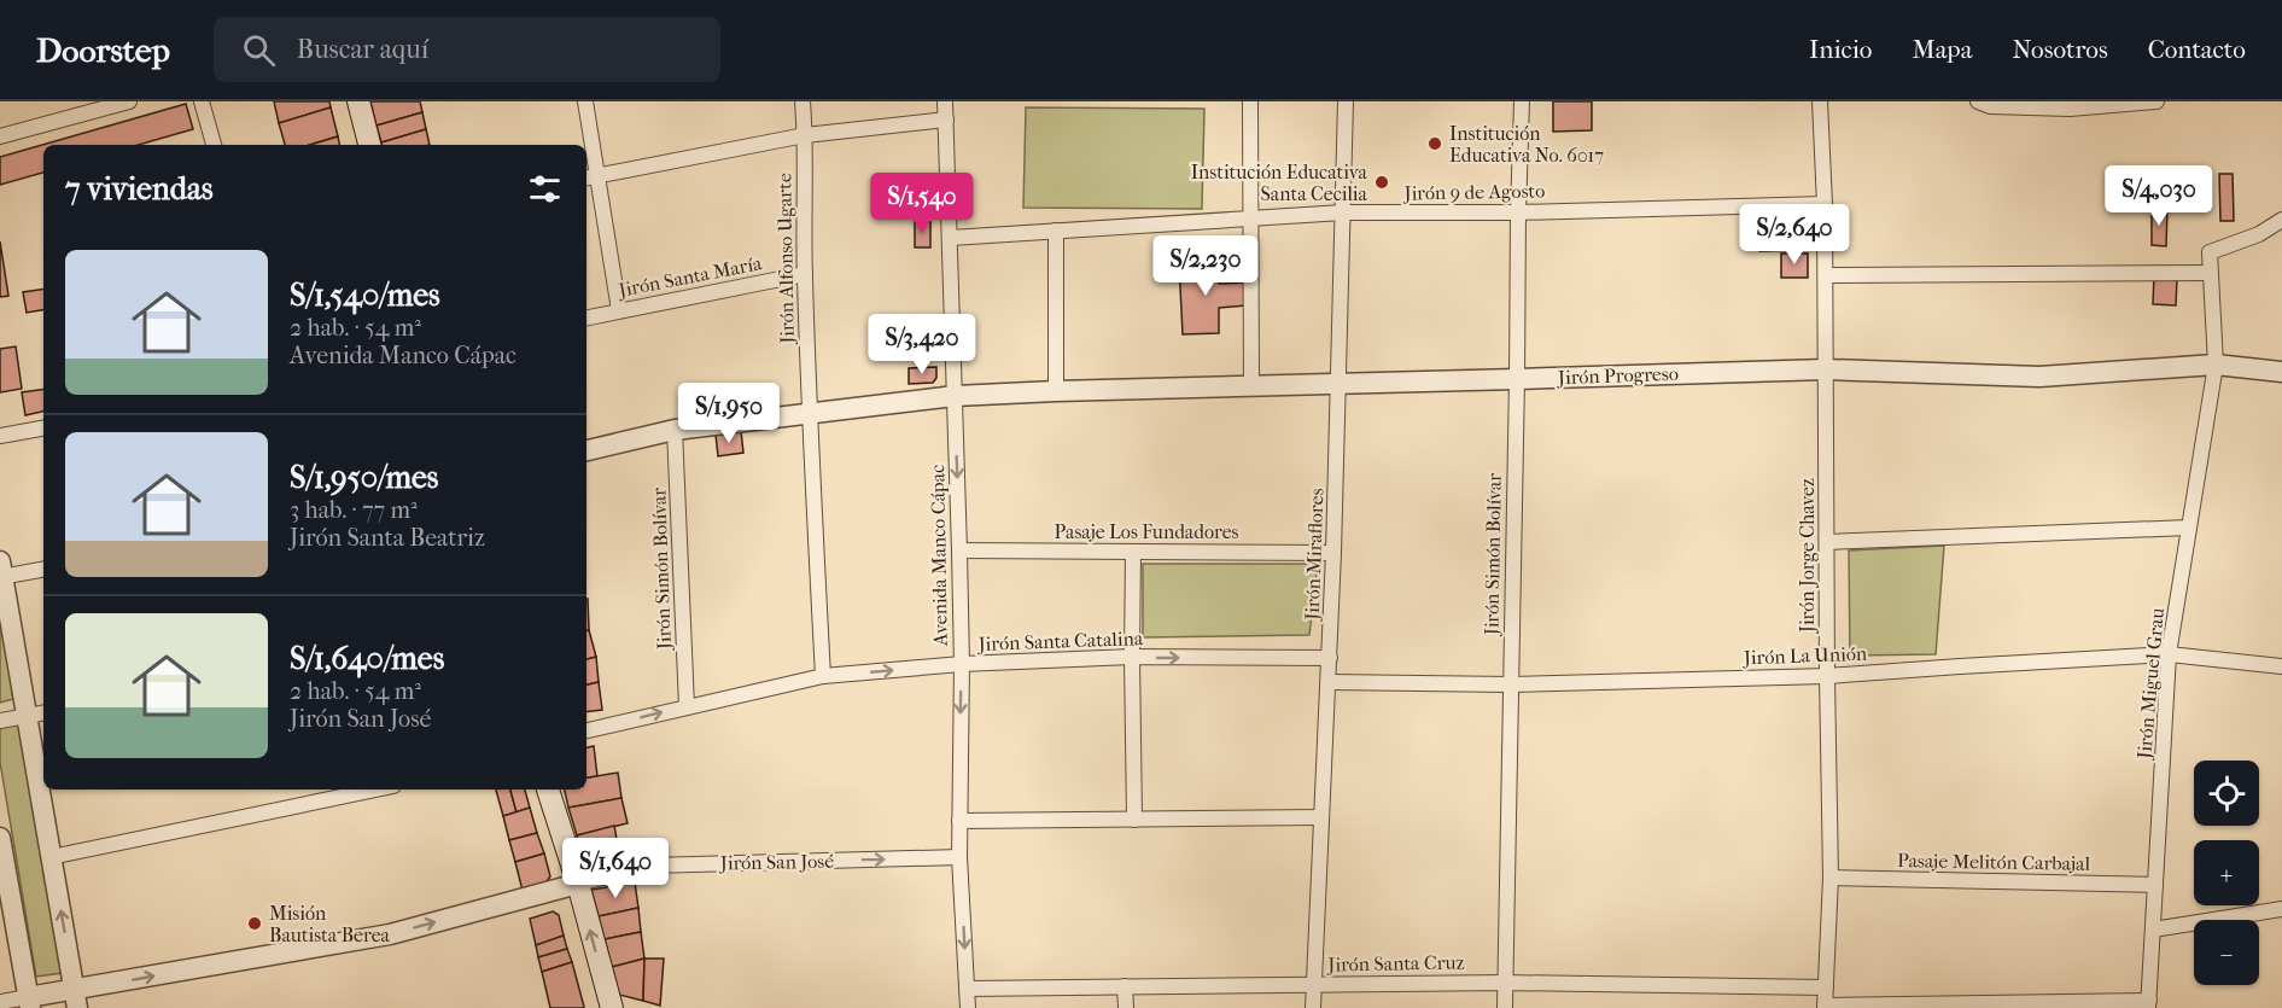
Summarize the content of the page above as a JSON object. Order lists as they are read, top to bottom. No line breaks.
{"streets":{"street":["Jirón 9 de Agosto","Jirón Alfonso Ugarte","Jirón Santa María","Jirón Progreso","Pasaje Los Fundadores","Jirón Miraflores","Jirón Simón Bolívar","Avenida Manco Cápac","Jirón Jorge Chavez","Jirón Santa Catalina","Jirón La Unión","Jirón Miguel Grau","Jirón San José","Pasaje Melitón Carbajal","Jirón Santa Cruz"]},"crossings":[["Jirón 9 de Agosto","Jirón Miraflores"],["Jirón 9 de Agosto","Jirón Simón Bolívar"],["Jirón 9 de Agosto","Avenida Manco Cápac"],["Jirón 9 de Agosto","Jirón Jorge Chavez"],["Jirón Alfonso Ugarte","Jirón Santa María"],["Jirón Alfonso Ugarte","Jirón Progreso"],["Jirón Alfonso Ugarte","Jirón Santa Catalina"],["Jirón Progreso","Jirón Miraflores"],["Jirón Progreso","Jirón Simón Bolívar"],["Jirón Progreso","Avenida Manco Cápac"],["Jirón Progreso","Jirón Jorge Chavez"],["Jirón Progreso","Jirón Miguel Grau"],["Pasaje Los Fundadores","Jirón Miraflores"],["Pasaje Los Fundadores","Avenida Manco Cápac"],["Jirón Miraflores","Jirón Santa Catalina"],["Jirón Miraflores","Jirón La Unión"],["Jirón Miraflores","Jirón Santa Cruz"],["Jirón Simón Bolívar","Jirón Santa Catalina"],["Jirón Simón Bolívar","Jirón La Unión"],["Jirón Simón Bolívar","Jirón Santa Cruz"],["Avenida Manco Cápac","Jirón Santa Catalina"],["Avenida Manco Cápac","Jirón San José"],["Avenida Manco Cápac","Jirón Santa Cruz"],["Jirón Jorge Chavez","Jirón La Unión"],["Jirón Jorge Chavez","Pasaje Melitón Carbajal"],["Jirón Jorge Chavez","Jirón Santa Cruz"],["Jirón La Unión","Jirón Miguel Grau"],["Jirón Miguel Grau","Pasaje Melitón Carbajal"]],"one_way":["Avenida Manco Cápac","Jirón Santa Catalina"],"places":["Institución Educativa No. 6017","Institución Educativa Santa Cecilia","Misión Bautista Berea"],"page":{"header":"Doorstep","search":"Buscar aquí","nav":["Inicio","Mapa","Nosotros","Contacto"],"heading":"7 viviendas","price":["S/4,030","S/1,540","S/2,640","S/2,230","S/3,420","S/1,950","S/1,640"],"list":[{"name":"S/1,540/mes","note":"2 hab. · 54 m² · Avenida Manco Cápac"},{"name":"S/1,950/mes","note":"3 hab. · 77 m² · Jirón Santa Beatriz"},{"name":"S/1,640/mes","note":"2 hab. · 54 m² · Jirón San José"}],"map_buttons":["+","−"]}}
